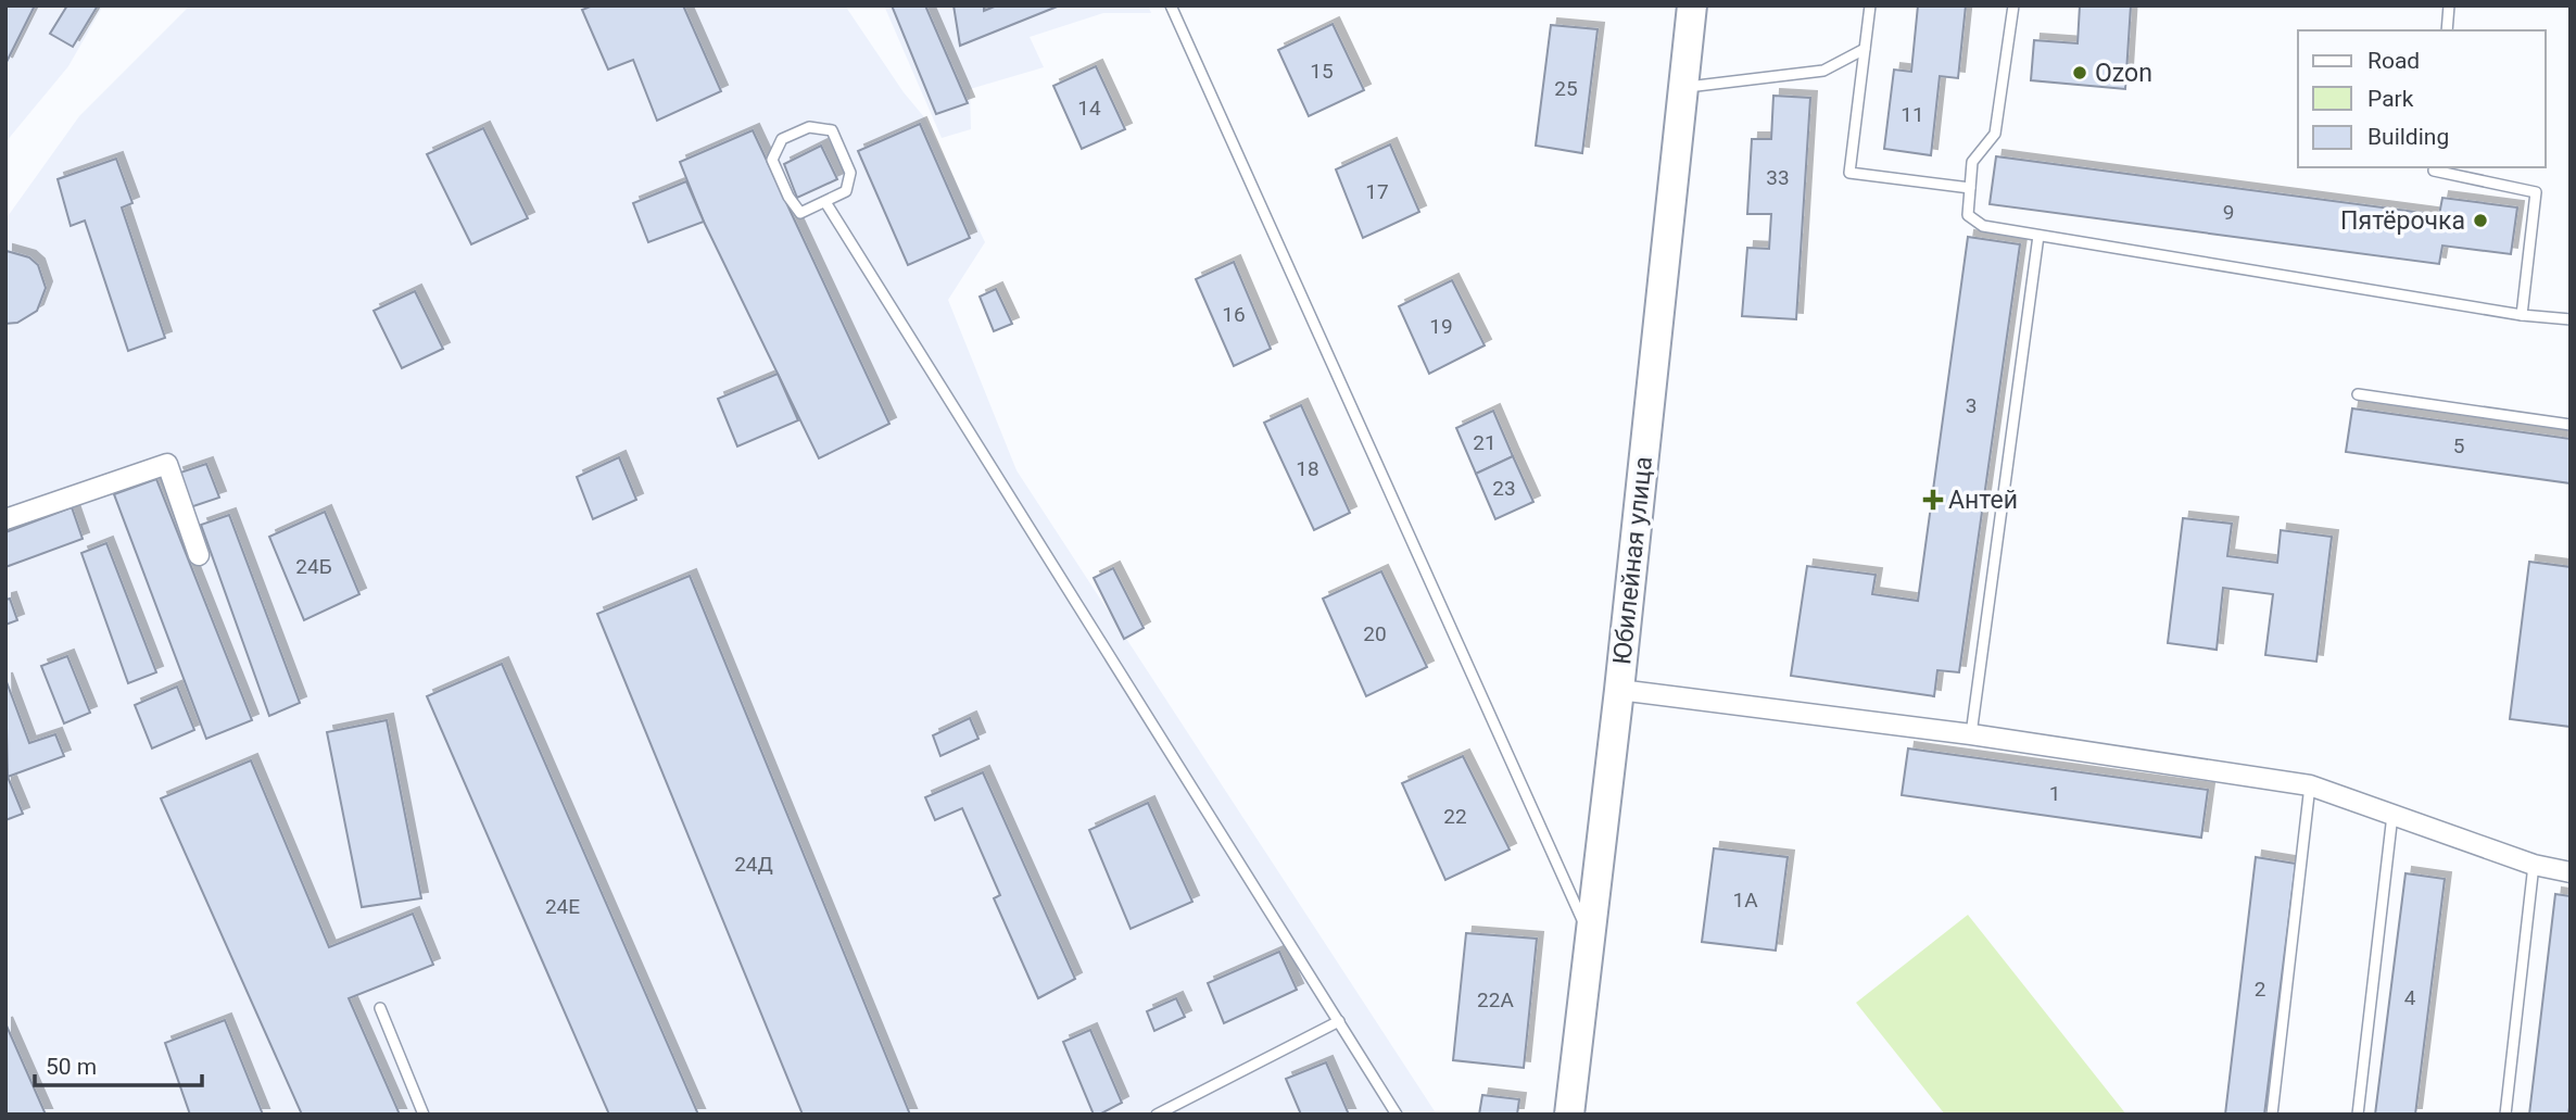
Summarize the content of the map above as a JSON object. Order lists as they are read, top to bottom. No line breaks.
{"streets":{"street":["Юбилейная улица"]},"places":{"other":["Ozon","Пятёрочка"],"health":["Антей"]},"house_numbers":["15","25","14","11","33","17","9","16","19","3","21","5","18","23","24Б","20","1","22","24Д","1А","24Е","2","4","22А"],"legend":["Road","Park","Building"],"scale_bar":"50 m"}
